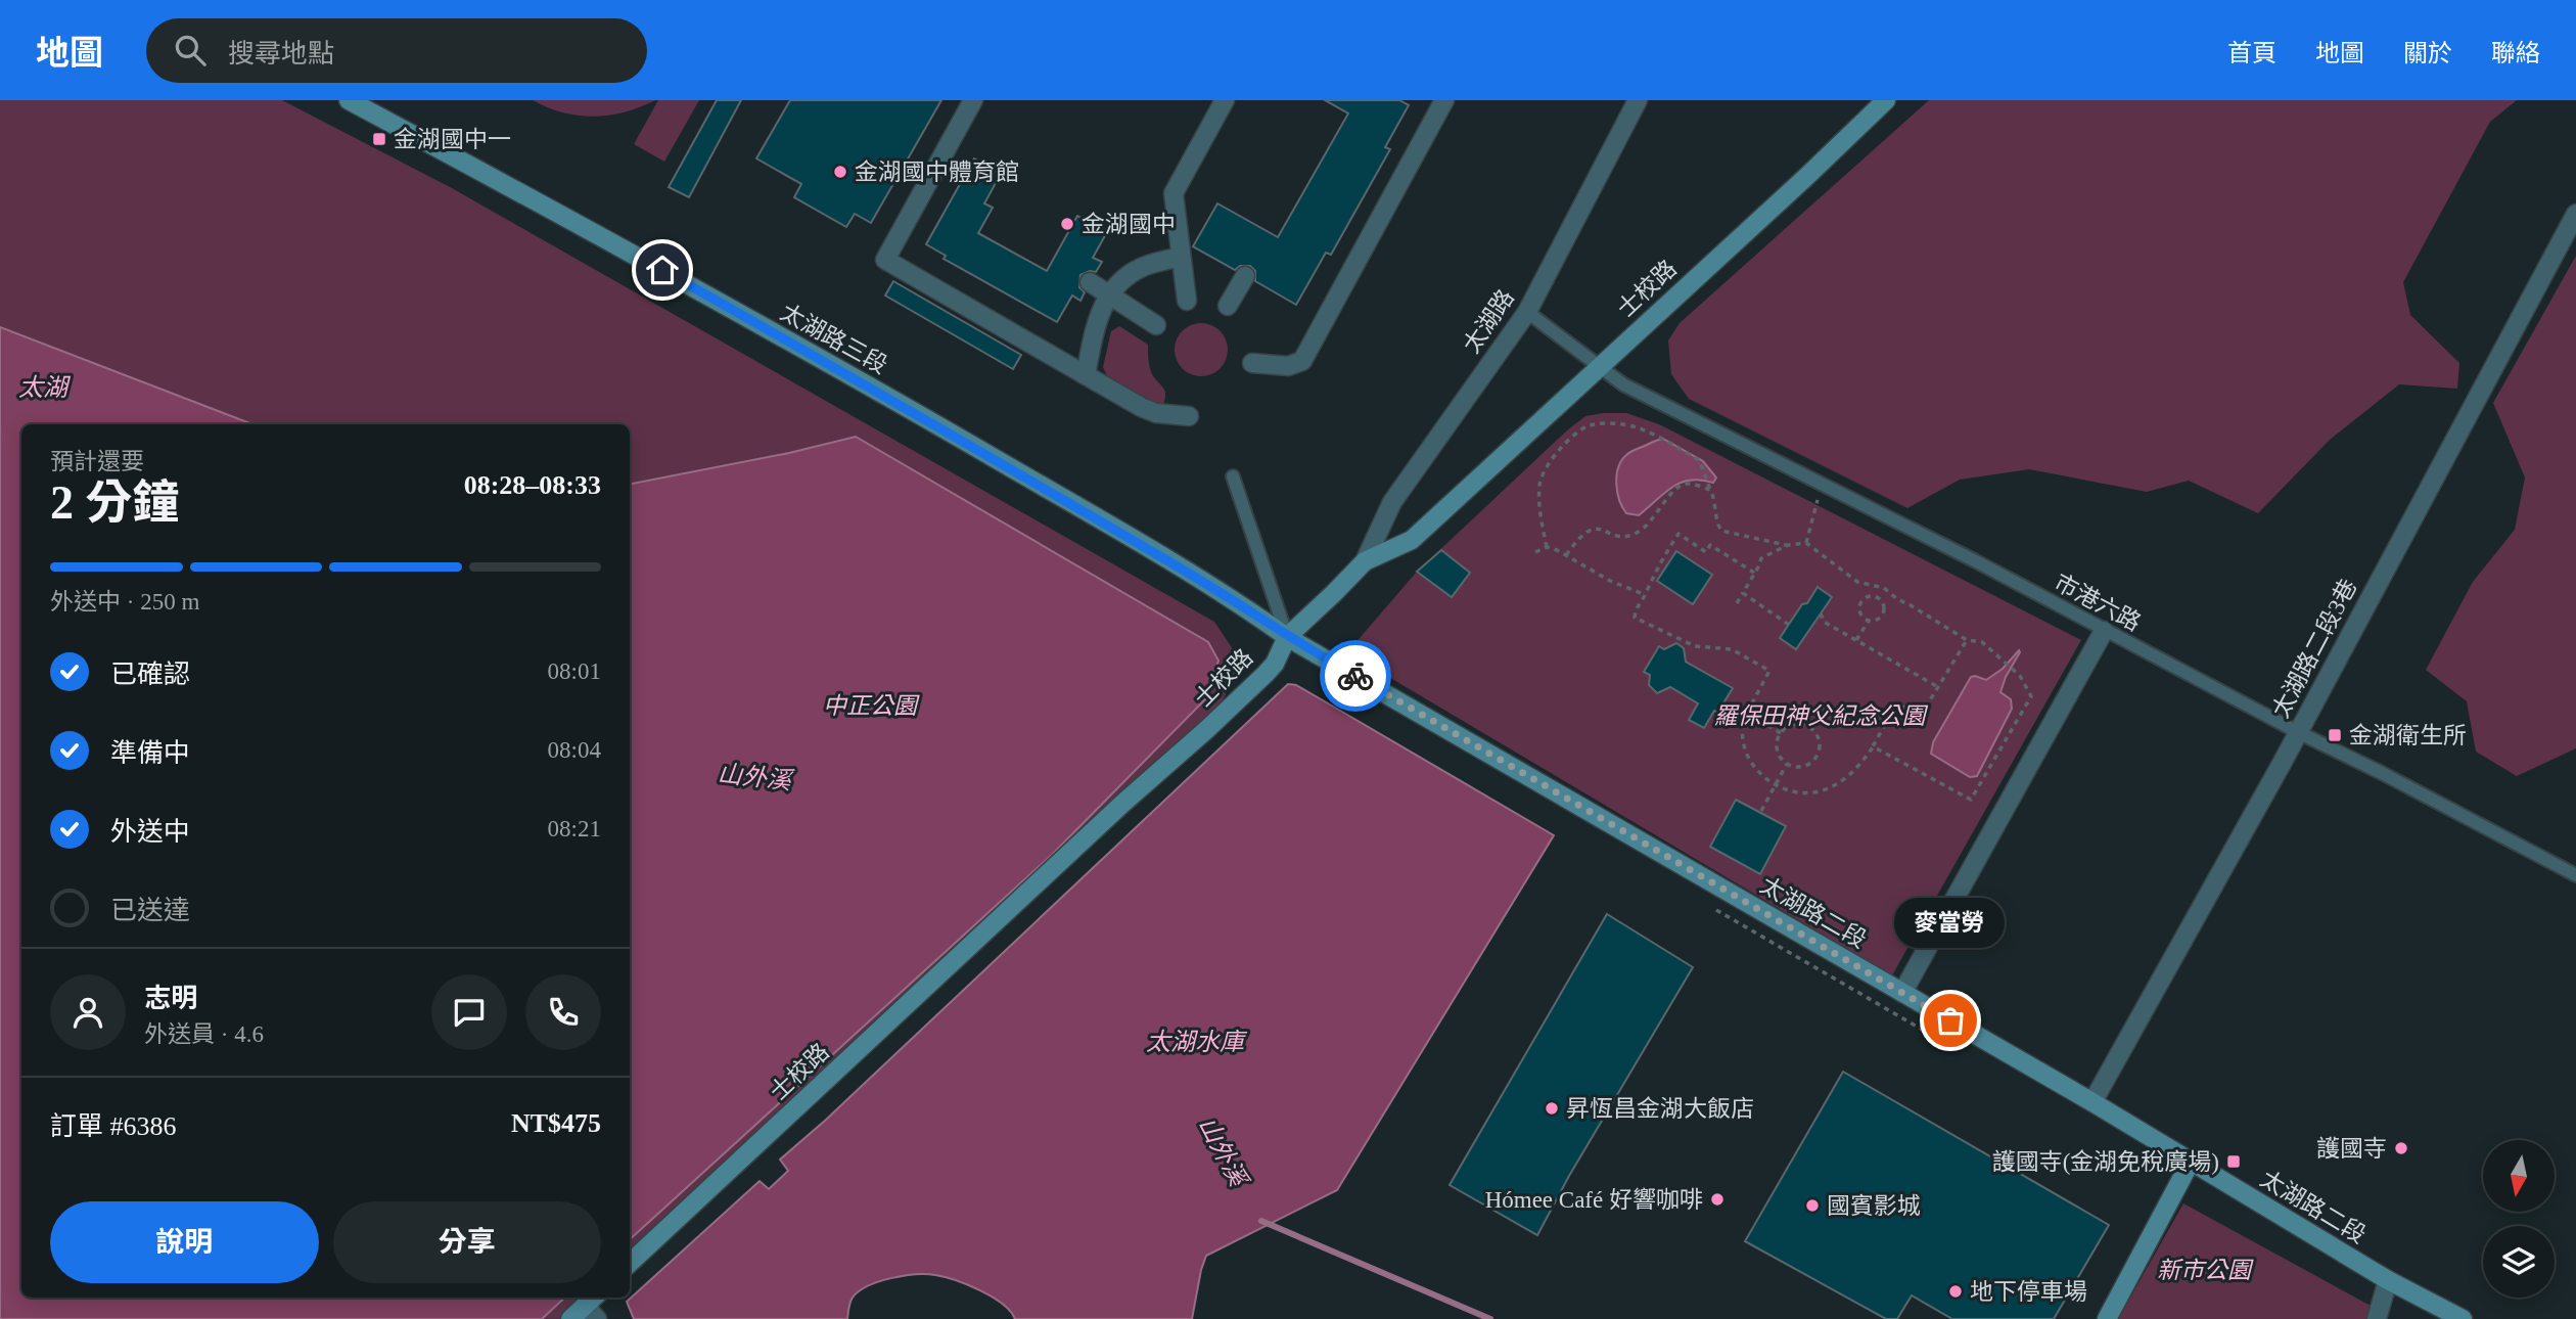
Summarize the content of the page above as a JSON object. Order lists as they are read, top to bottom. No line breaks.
{"streets":{"street":["士校路","太湖路","太湖路三段","太湖路二段3巷","太湖路二段"],"lane":["市港六路"]},"crossings":[["士校路","太湖路"],["士校路","太湖路三段"],["士校路","市港六路"],["士校路","太湖路二段"],["太湖路","市港六路"],["太湖路三段","太湖路二段"],["市港六路","太湖路二段3巷"],["太湖路二段3巷","太湖路二段"]],"water":["太湖","山外溪","太湖水庫"],"parks":["中正公園","羅保田神父紀念公園","新市公園"],"places":{"transit":["金湖國中一","金湖衛生所","護國寺(金湖免稅廣場)"],"other":["金湖國中體育館","金湖國中","麥當勞","昇恆昌金湖大飯店","護國寺","Hómee Café 好響咖啡","國賓影城","地下停車場"]},"north":"bottom","page":{"header":"地圖","search":"搜尋地點","nav":["首頁","地圖","關於","聯絡"],"heading":["2 分鐘","預計還要","08:28–08:33"],"panel":["志明","外送員 · 4.6","訂單 #6386","NT$475"],"bar":"外送中 · 250 m","list":[["已確認","08:01"],["準備中","08:04"],["外送中","08:21"],"已送達"],"bubble":"麥當勞","buttons":["說明","分享"]}}
